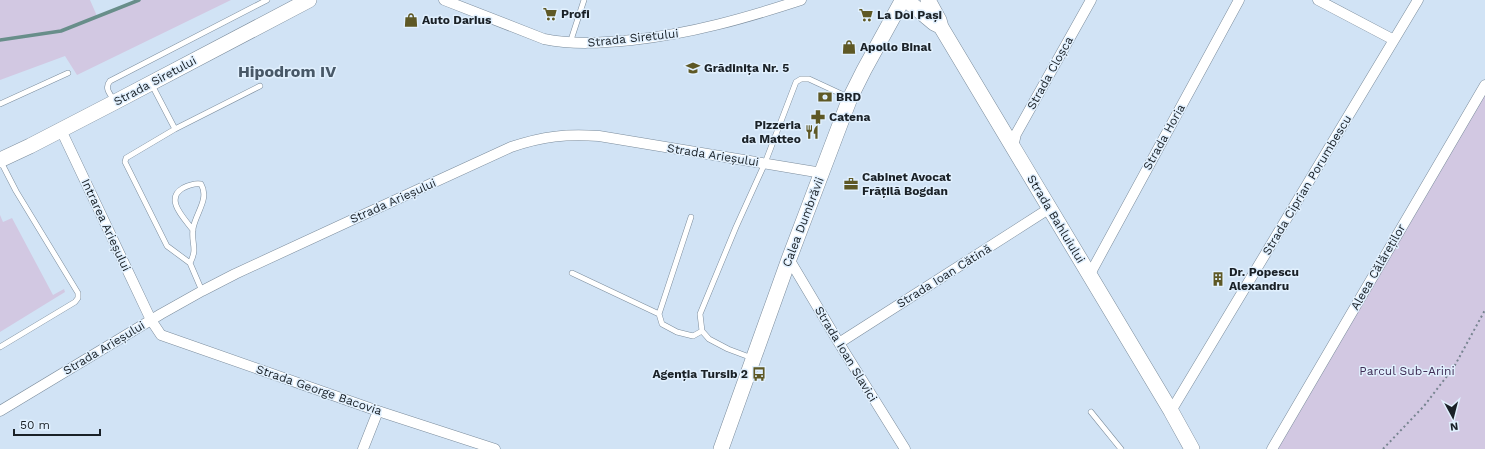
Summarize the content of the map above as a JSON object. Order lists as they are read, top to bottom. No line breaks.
{"streets":{"main road":["Strada Siretului","Strada Bahluiului","Calea Dumbrăvii"],"street":["Strada Cloșca","Strada Horia","Strada Arieșului","Strada Ciprian Porumbescu","Intrarea Arieșului","Aleea Călăreților","Strada Ioan Cătină","Strada Ioan Slavici","Strada George Bacovia"]},"crossings":[["Strada Siretului","Intrarea Arieșului"],["Strada Cloșca","Strada Bahluiului"],["Strada Horia","Strada Bahluiului"],["Strada Arieșului","Calea Dumbrăvii"],["Strada Arieșului","Intrarea Arieșului"],["Strada Arieșului","Strada George Bacovia"],["Strada Ciprian Porumbescu","Strada Bahluiului"],["Strada Bahluiului","Calea Dumbrăvii"],["Strada Bahluiului","Strada Ioan Cătină"],["Calea Dumbrăvii","Strada Ioan Slavici"],["Intrarea Arieșului","Strada George Bacovia"],["Strada Ioan Cătină","Strada Ioan Slavici"]],"districts":["Hipodrom IV"],"parks":["Parcul Sub-Arini"],"places":{"supermarket":["Profi","La Doi Pași"],"shop":["Auto Darius","Apollo Binal"],"school or university":["Grădinița Nr. 5"],"bank":["BRD"],"pharmacy":["Catena"],"restaurant":["Pizzeria da Matteo"],"office":["Cabinet Avocat Frățilă Bogdan"],"building":["Dr. Popescu Alexandru"],"bus stop":["Agenția Tursib 2"]},"scale_bar":"50 m","north":"bottom"}
